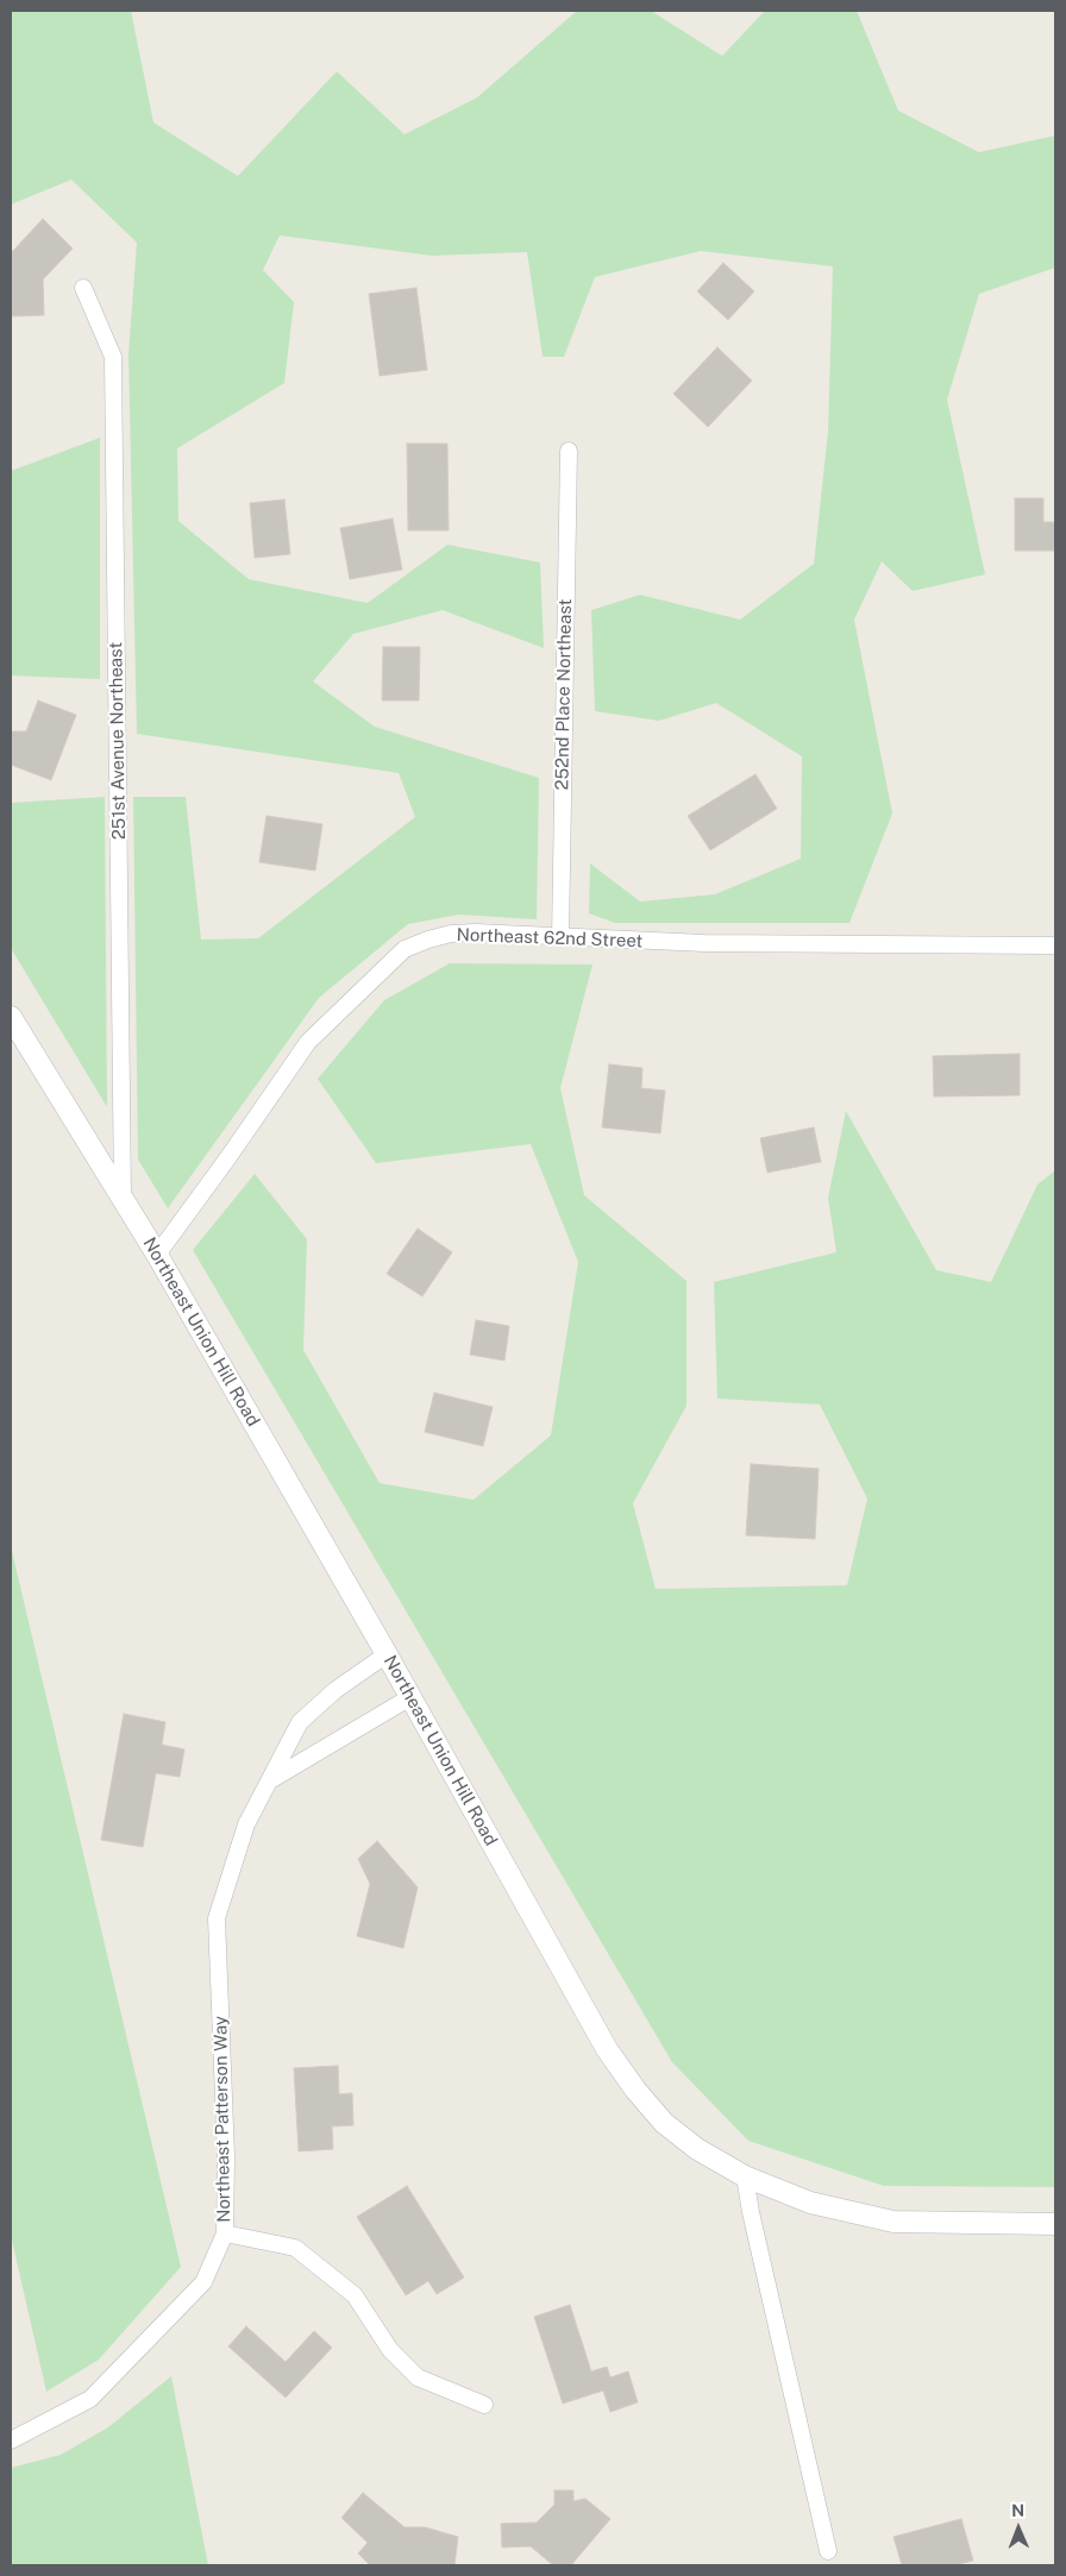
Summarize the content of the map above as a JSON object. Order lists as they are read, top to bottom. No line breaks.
{"streets":{"street":["252nd Place Northeast","251st Avenue Northeast","Northeast 62nd Street","Northeast Union Hill Road","Northeast Patterson Way"]},"crossings":[["252nd Place Northeast","Northeast 62nd Street"],["251st Avenue Northeast","Northeast Union Hill Road"],["Northeast 62nd Street","Northeast Union Hill Road"],["Northeast Union Hill Road","Northeast Patterson Way"]],"north":"top"}
